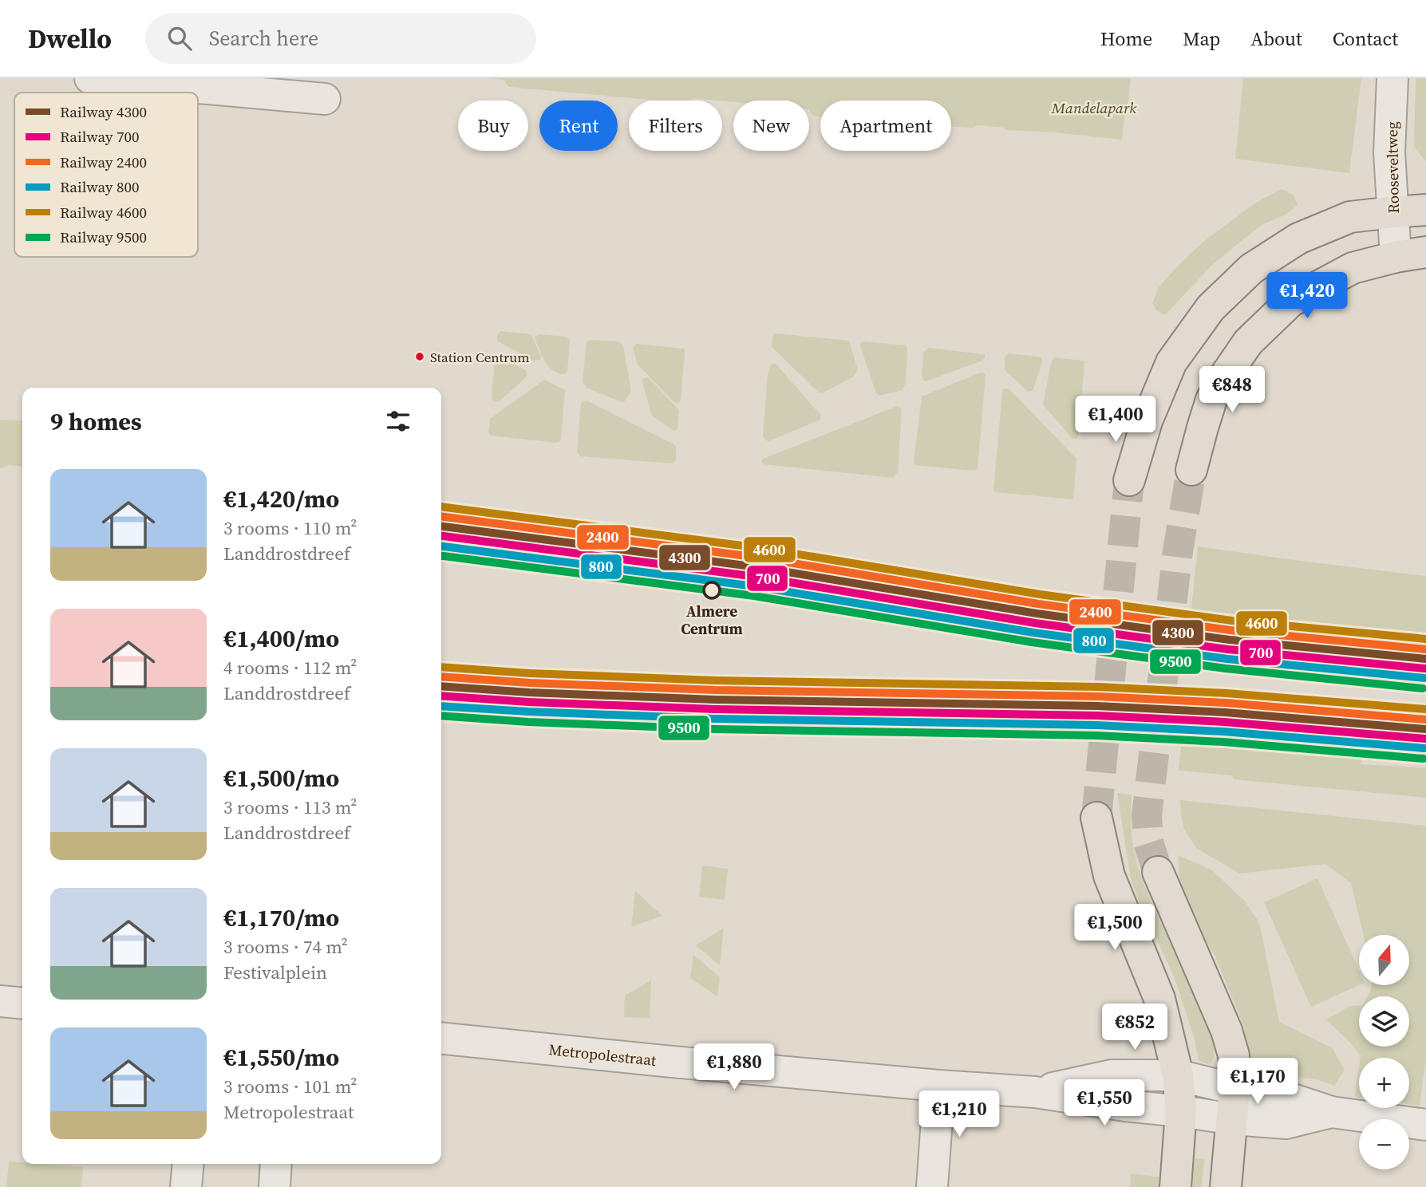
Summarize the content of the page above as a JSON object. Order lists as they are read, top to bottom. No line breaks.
{"streets":{"street":["Rooseveltweg","Metropolestraat"]},"parks":["Mandelapark"],"places":["Station Centrum","Almere Centrum"],"lines":["rail line 4600","rail line 2400","rail line 4300","rail line 700","rail line 800","rail line 9500"],"legend":["Railway 4300","Railway 700","Railway 2400","Railway 800","Railway 4600","Railway 9500"],"north":"top","page":{"header":"Dwello","search":"Search here","nav":["Home","Map","About","Contact"],"chip":["Buy","Rent","Filters","New","Apartment"],"price":["€1,420","€848","€1,400","€1,500","€852","€1,880","€1,170","€1,550","€1,210"],"heading":"9 homes","list":[{"name":"€1,420/mo","note":"3 rooms · 110 m² · Landdrostdreef"},{"name":"€1,400/mo","note":"4 rooms · 112 m² · Landdrostdreef"},{"name":"€1,500/mo","note":"3 rooms · 113 m² · Landdrostdreef"},{"name":"€1,170/mo","note":"3 rooms · 74 m² · Festivalplein"},{"name":"€1,550/mo","note":"3 rooms · 101 m² · Metropolestraat"}],"map_buttons":["+","−"]}}
